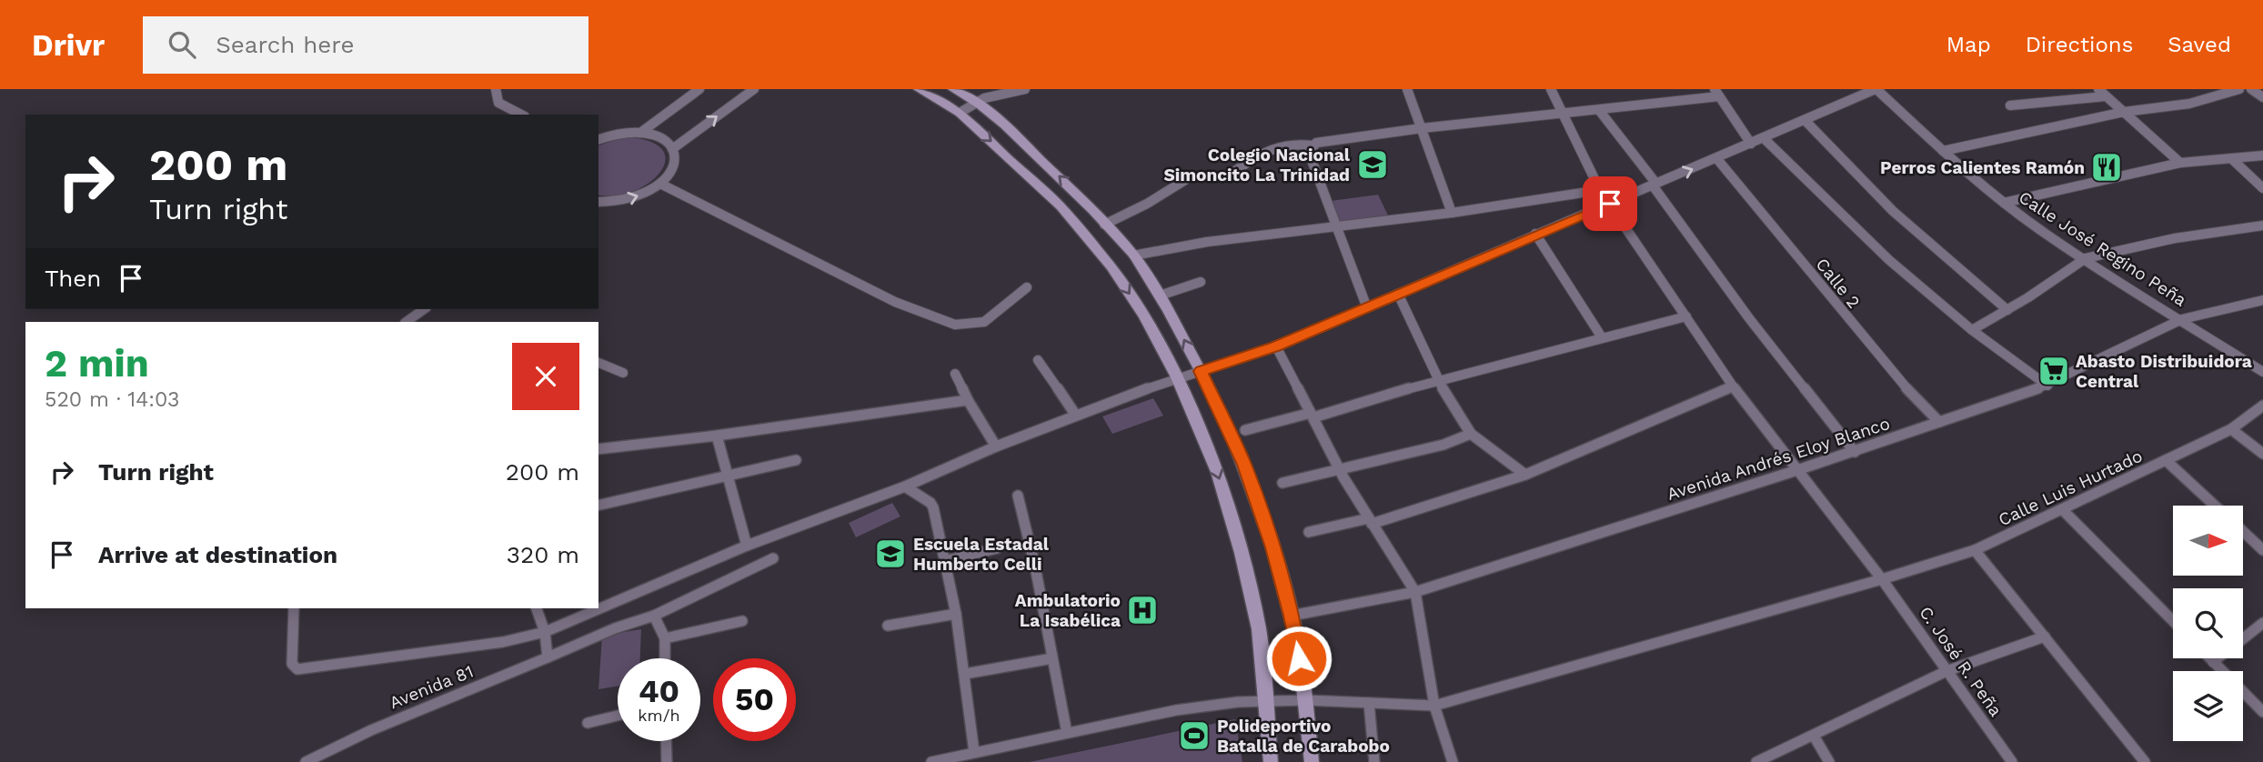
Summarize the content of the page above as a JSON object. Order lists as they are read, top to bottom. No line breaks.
{"streets":{"street":["Calle José Regino Peña","Calle 2","Avenida Andrés Eloy Blanco","Calle Luis Hurtado","C. José R. Peña","Avenida 81"]},"crossings":[["Calle José Regino Peña","Avenida Andrés Eloy Blanco"],["Calle 2","Avenida Andrés Eloy Blanco"],["Avenida Andrés Eloy Blanco","C. José R. Peña"],["Calle Luis Hurtado","C. José R. Peña"]],"places":{"school or university":["Colegio Nacional Simoncito La Trinidad","Escuela Estadal Humberto Celli"],"restaurant":["Perros Calientes Ramón"],"supermarket":["Abasto Distribuidora Central"],"hospital":["Ambulatorio La Isabélica"],"sports":["Polideportivo Batalla de Carabobo"]},"north":"right","page":{"header":"Drivr","search":"Search here","nav":["Map","Directions","Saved"],"turn":["200 m","Turn right"],"then":"Then","heading":["2 min","520 m · 14:03"],"list":[{"name":"Turn right","value":"200 m"},{"name":"Arrive at destination","value":"320 m"}],"speed":"40 km/h","limit":"50"}}
